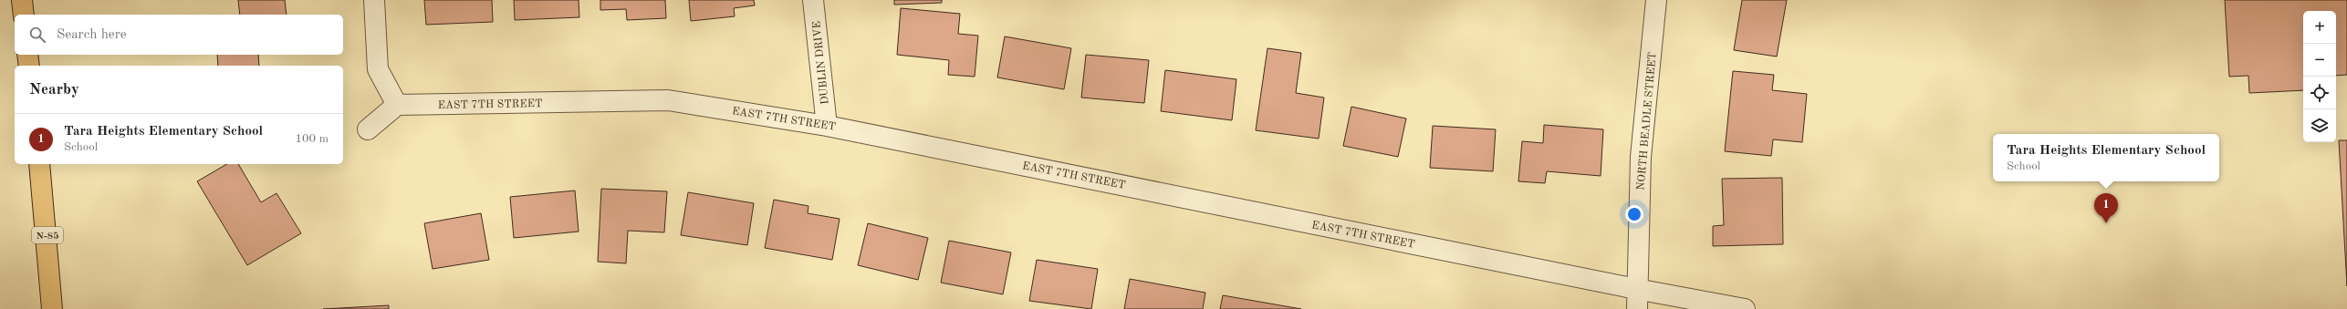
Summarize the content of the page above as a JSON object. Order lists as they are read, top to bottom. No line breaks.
{"streets":{"main road":["N-85"],"street":["DUBLIN DRIVE","EAST 7TH STREET","NORTH BEADLE STREET"]},"crossings":[["DUBLIN DRIVE","EAST 7TH STREET"],["EAST 7TH STREET","NORTH BEADLE STREET"]],"page":{"map_buttons":["+","−"],"search":"Search here","heading":"Nearby","list":[{"mark":"1","name":"Tara Heights Elementary School","note":"School","value":"100 m"}],"popup":["Tara Heights Elementary School","School"],"pins":"1"}}
